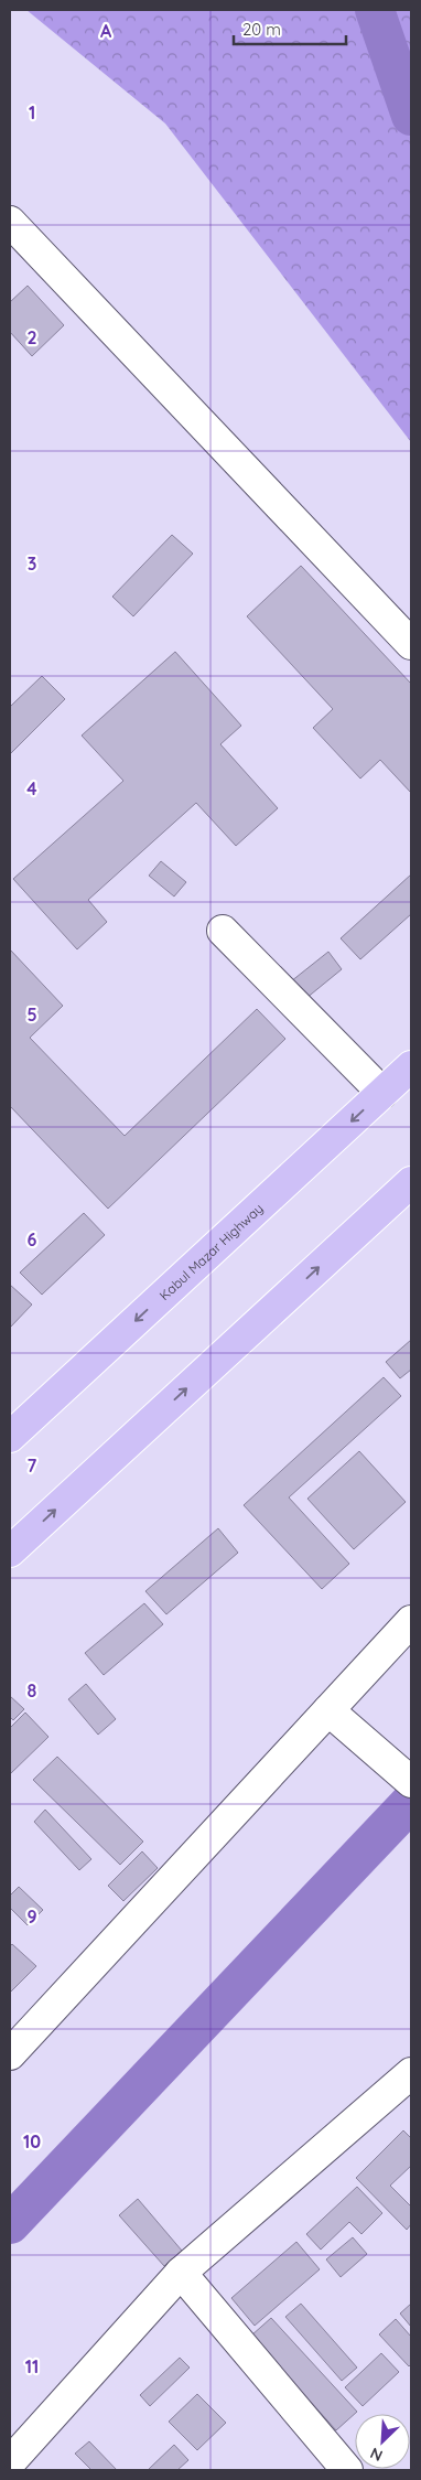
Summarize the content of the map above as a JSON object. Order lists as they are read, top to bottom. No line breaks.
{"streets":{"highway":["Kabul Mazar Highway"]},"scale_bar":"20 m","north":"bottom left","grid":{"columns":["A"],"rows":["1","2","3","4","5","6","7","8","9","10","11"]}}
